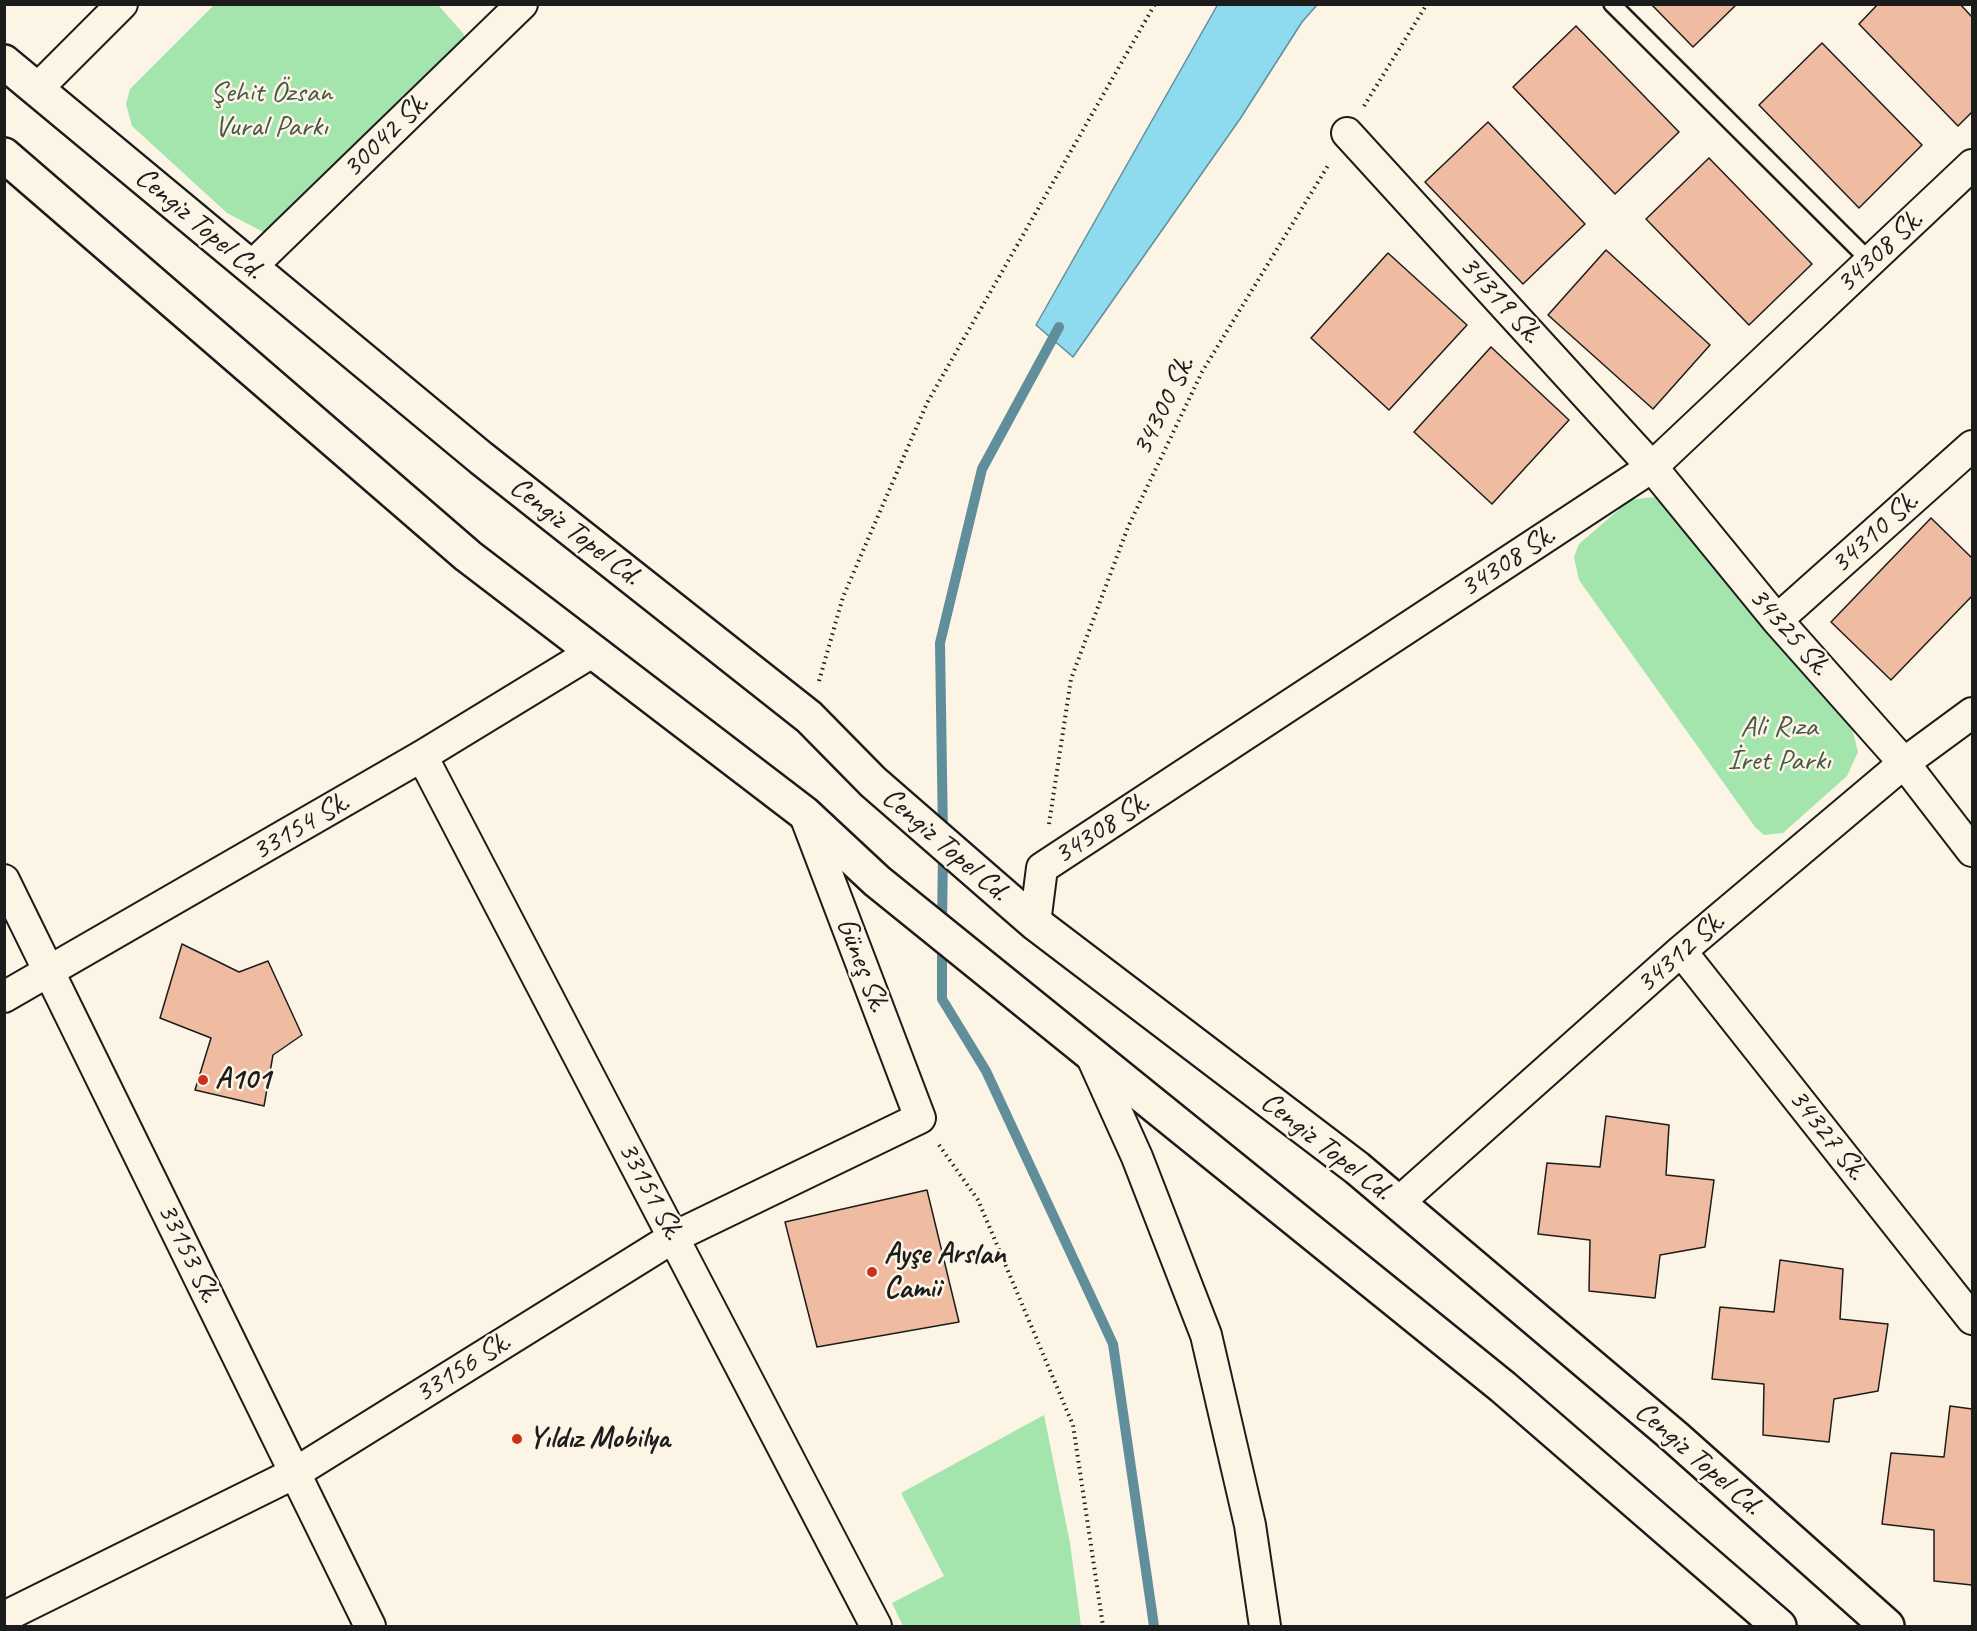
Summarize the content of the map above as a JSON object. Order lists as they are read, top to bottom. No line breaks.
{"streets":{"street":["30042 Sk.","Cengiz Topel Cd.","34308 Sk.","34319 Sk.","34310 Sk.","34325 Sk.","33154 Sk.","34312 Sk.","Güneş Sk.","34327 Sk.","33151 Sk.","33153 Sk.","33156 Sk."],"path":["34300 Sk."]},"crossings":[["30042 Sk.","Cengiz Topel Cd."],["Cengiz Topel Cd.","34308 Sk."],["Cengiz Topel Cd.","34312 Sk."],["34308 Sk.","34319 Sk."],["34308 Sk.","34300 Sk."],["34308 Sk.","34325 Sk."],["34319 Sk.","34300 Sk."],["34319 Sk.","34325 Sk."],["34310 Sk.","34325 Sk."],["34325 Sk.","34312 Sk."],["33154 Sk.","33151 Sk."],["33154 Sk.","33153 Sk."],["34312 Sk.","34327 Sk."],["Güneş Sk.","33156 Sk."],["33151 Sk.","33156 Sk."],["33153 Sk.","33156 Sk."]],"parks":["Şehit Özsan Vural Parkı","Ali Rıza İret Parkı"],"places":["A101","Ayşe Arslan Camii","Yıldız Mobilya"]}
